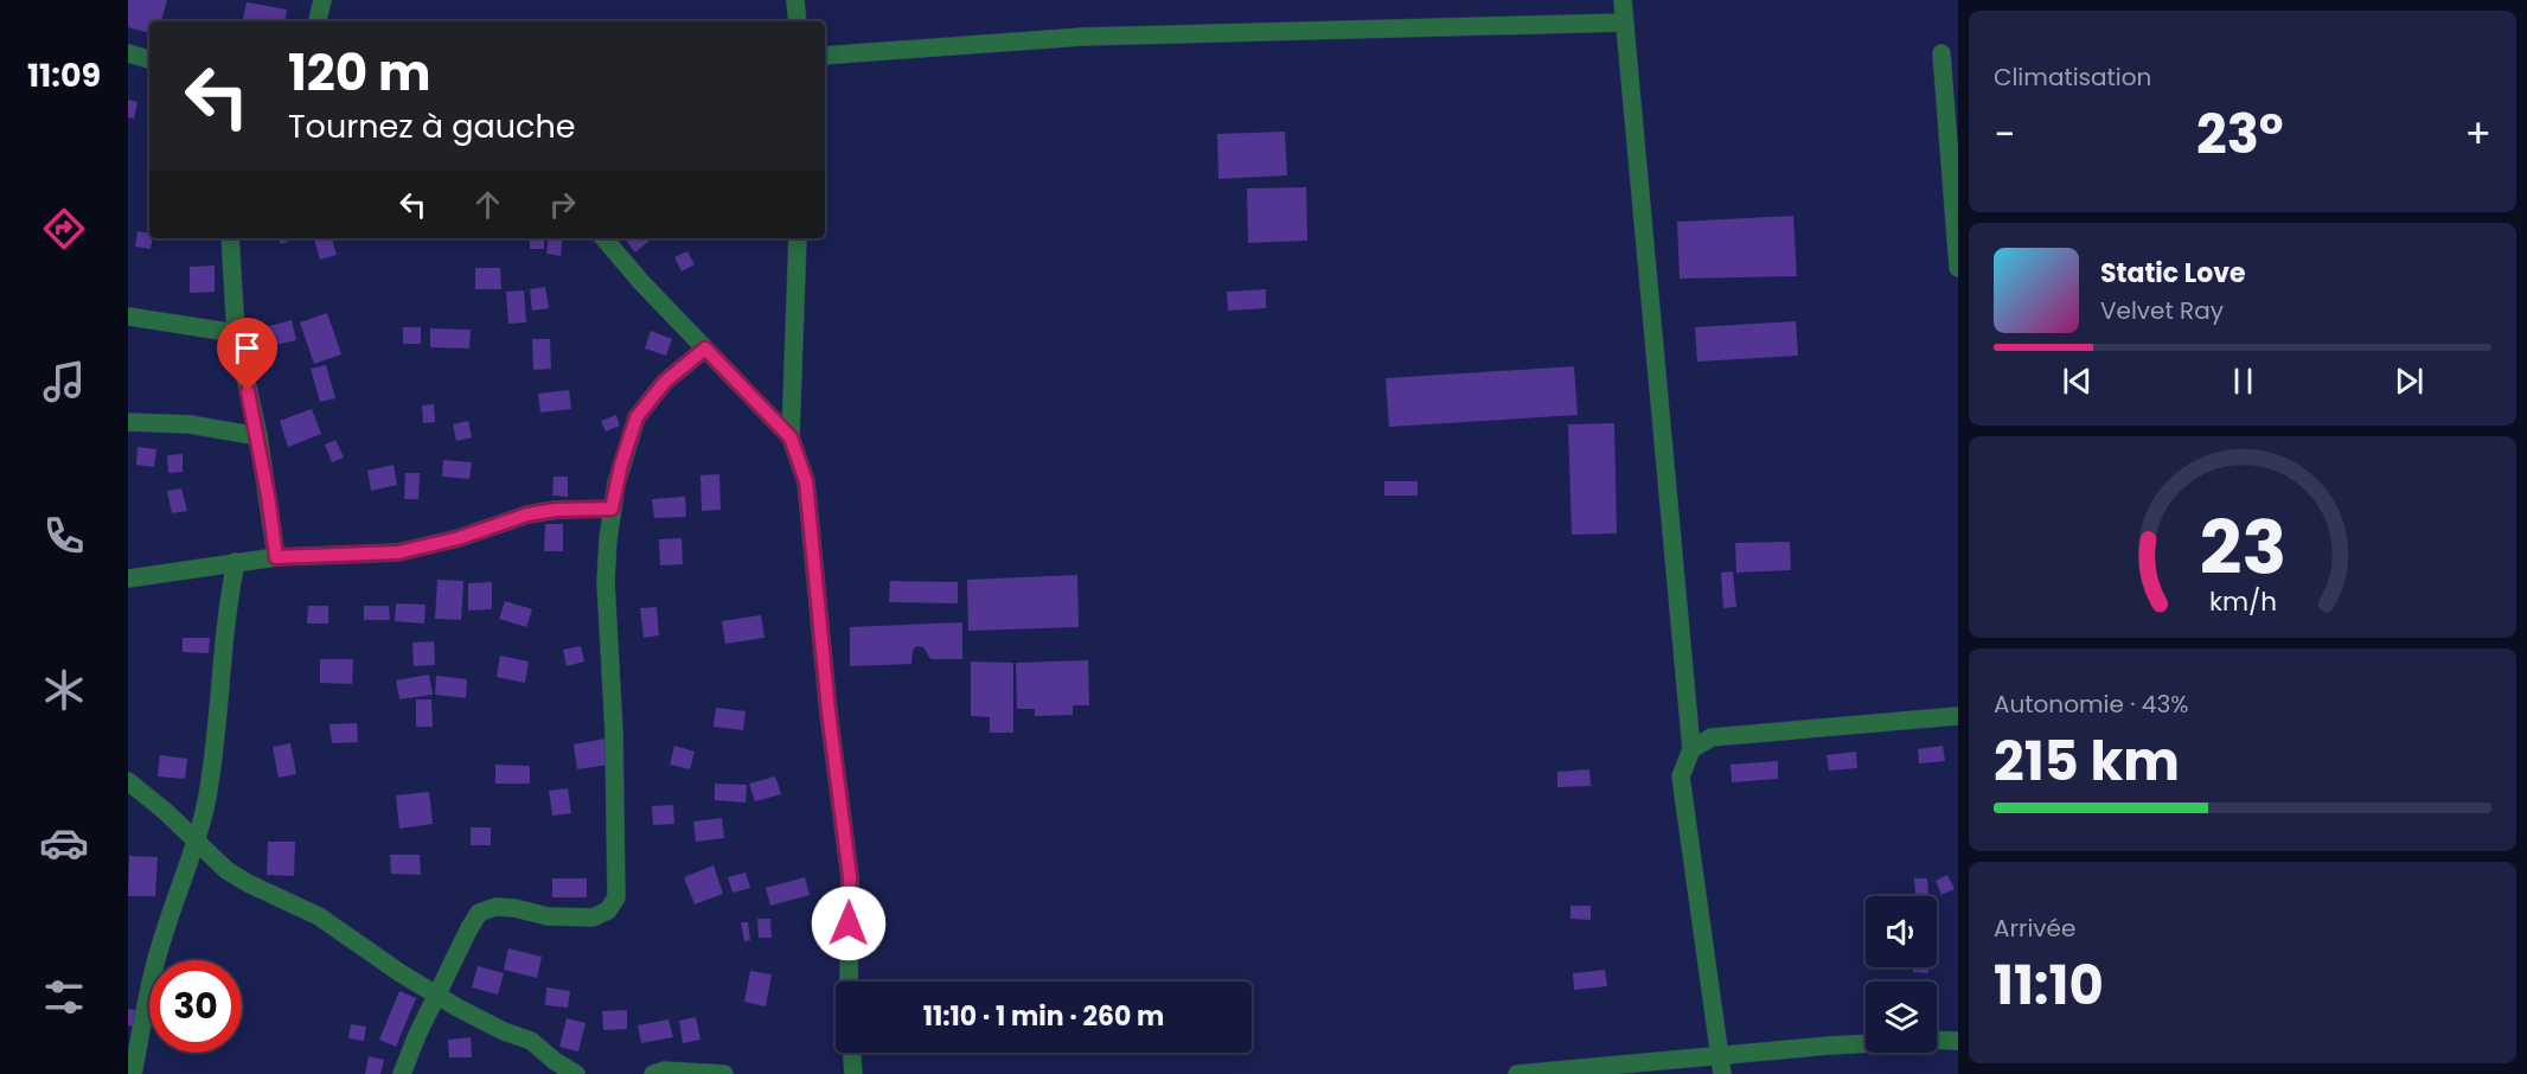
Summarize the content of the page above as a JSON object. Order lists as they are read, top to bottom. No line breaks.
{"page":{"tabs":"11:09","tile":["Climatisation",["Autonomie · 43%","215 km"],["Arrivée","11:10"]],"turn":["120 m","Tournez à gauche"],"heat":["−","23°","+"],"song":["Static Love","Velvet Ray"],"limit":"30","trip":"11:10 · 1 min · 260 m","gauge":["23","km/h"]}}
